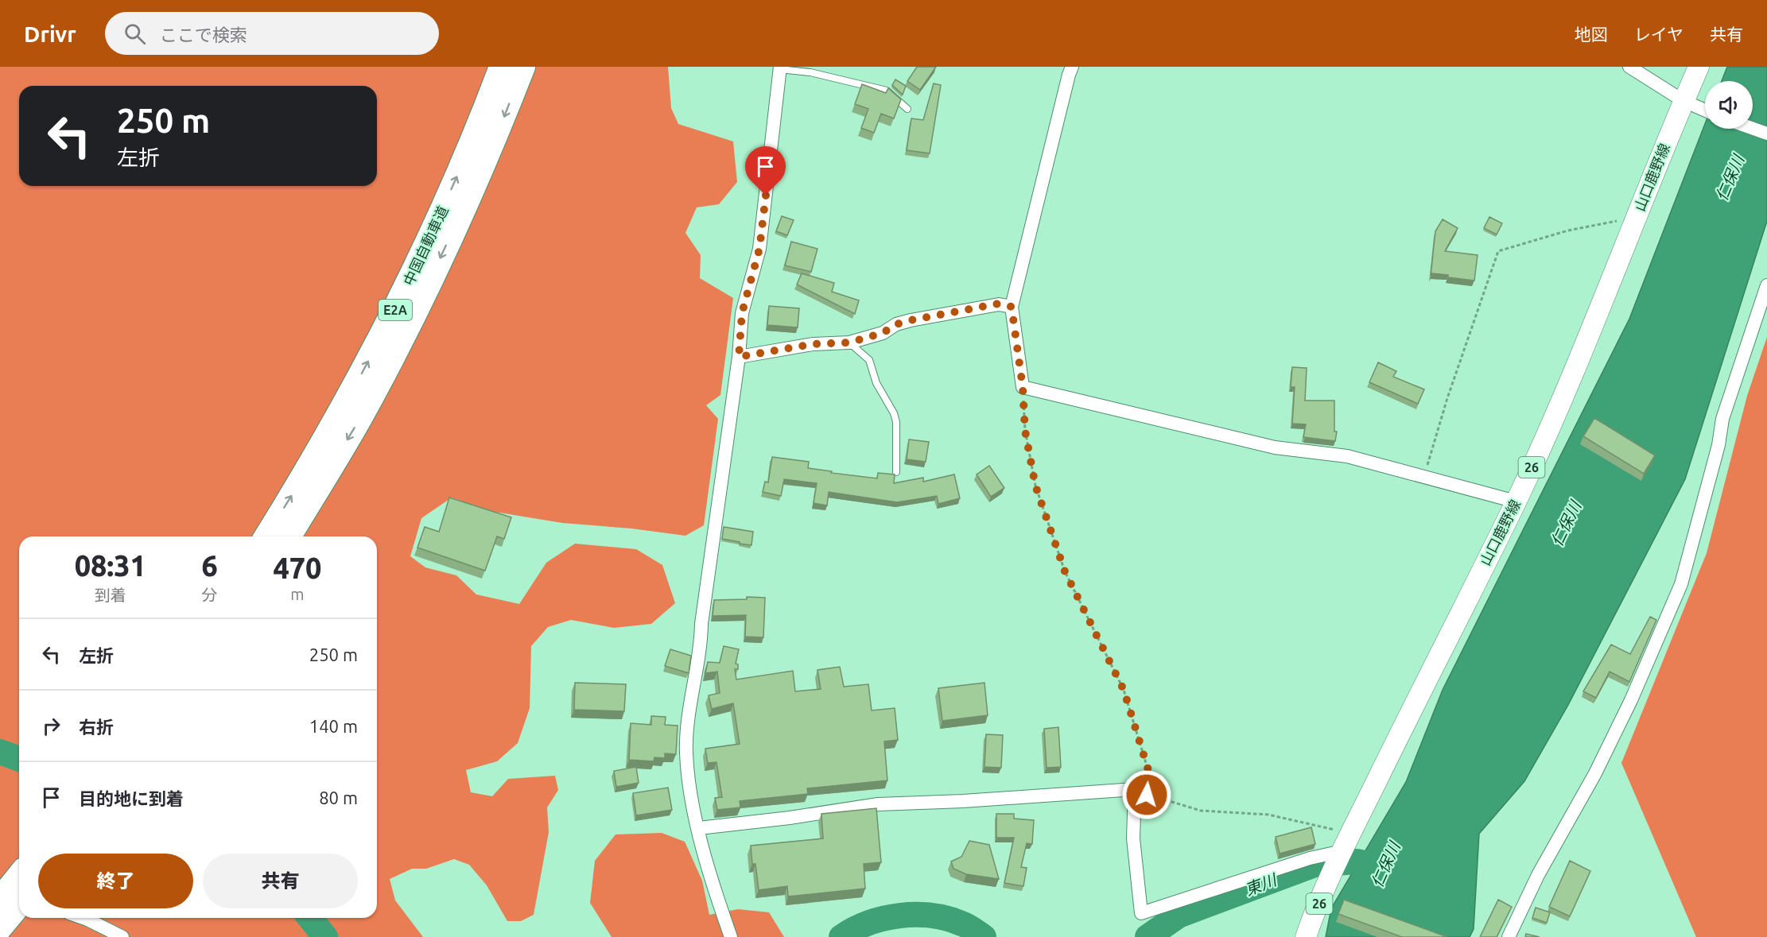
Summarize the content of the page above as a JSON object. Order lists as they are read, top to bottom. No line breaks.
{"streets":{"highway":["中国自動車道","E2A"],"main road":["山口鹿野線","26"]},"water":["仁保川","東川"],"page":{"header":"Drivr","search":"ここで検索","nav":["地図","レイヤ","共有"],"turn":["250 m","左折"],"eta":["08:31","到着","6","分","470","m"],"list":[{"name":"左折","value":"250 m"},{"name":"右折","value":"140 m"},{"name":"目的地に到着","value":"80 m"}],"buttons":["終了","共有"]}}
